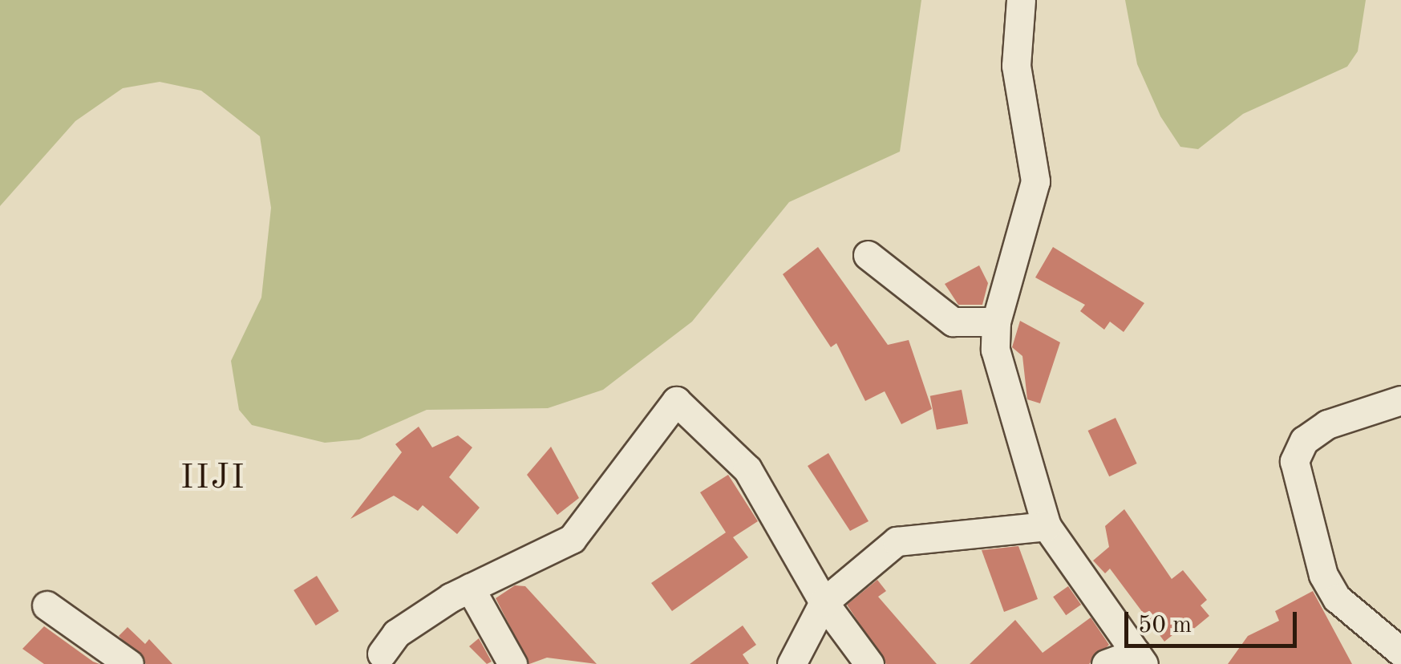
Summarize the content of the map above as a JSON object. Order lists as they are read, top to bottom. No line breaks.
{"districts":["IIJI"],"scale_bar":"50 m"}
